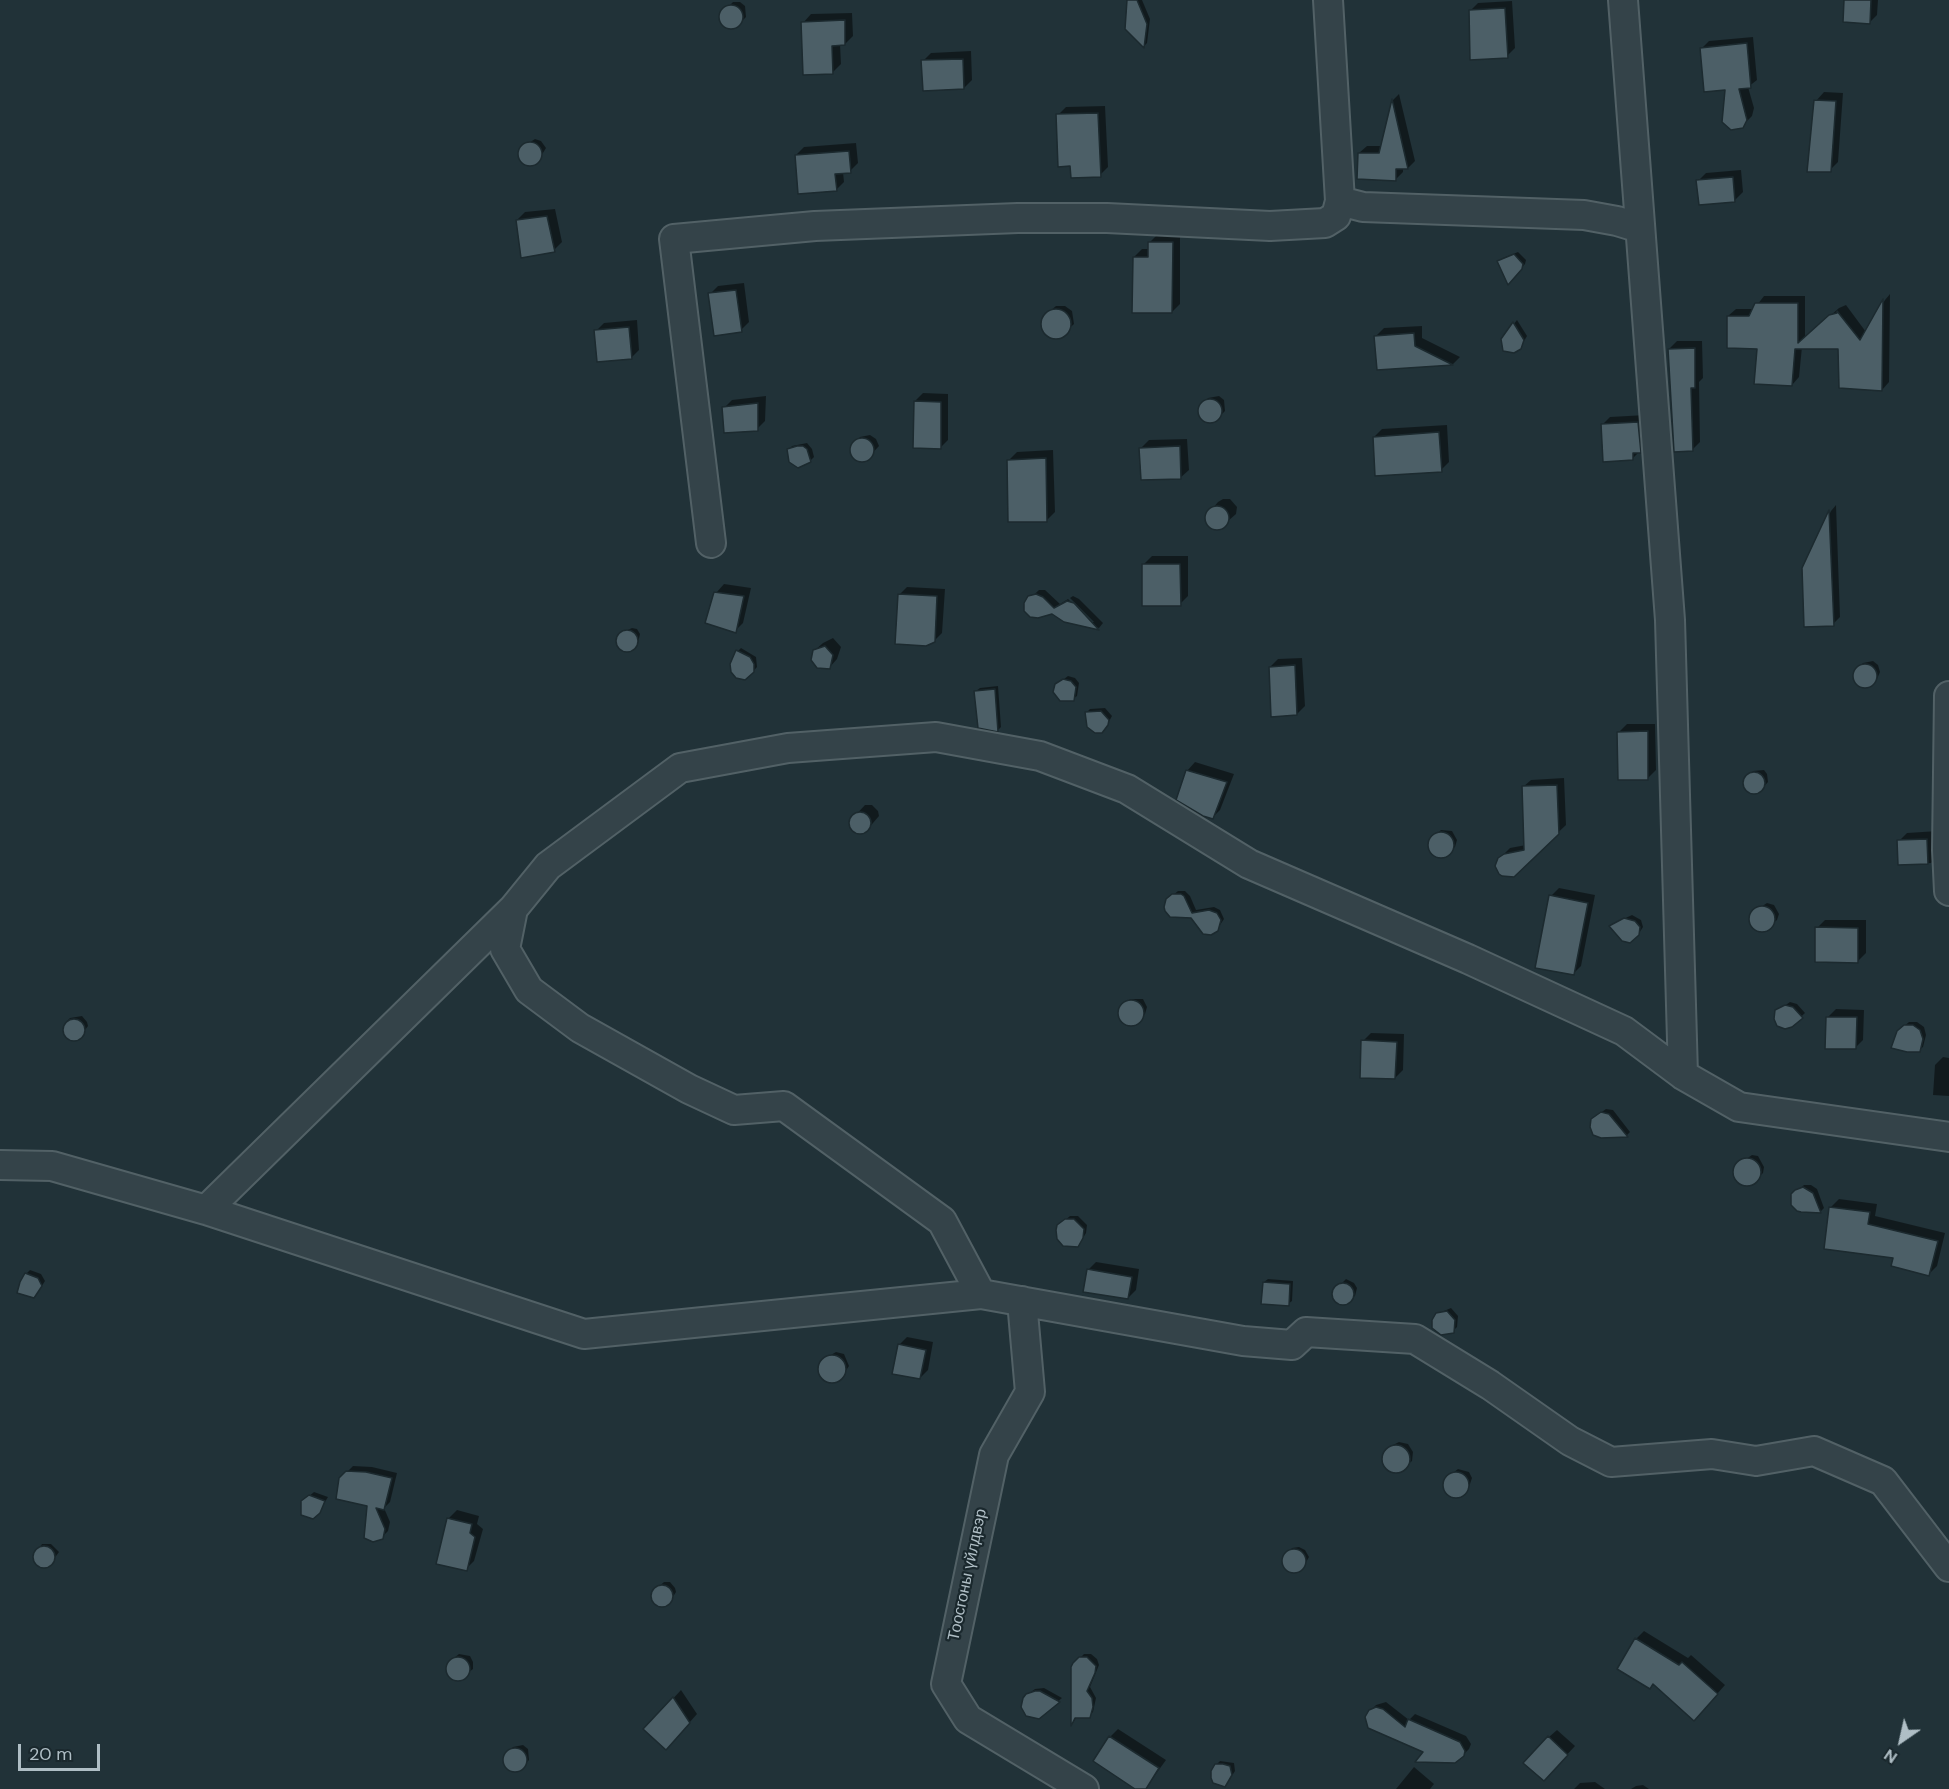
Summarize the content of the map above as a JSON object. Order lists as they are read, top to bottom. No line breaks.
{"streets":{"street":["Тоосгоны үйлдвэр"]},"scale_bar":"20 m","north":"bottom left"}
